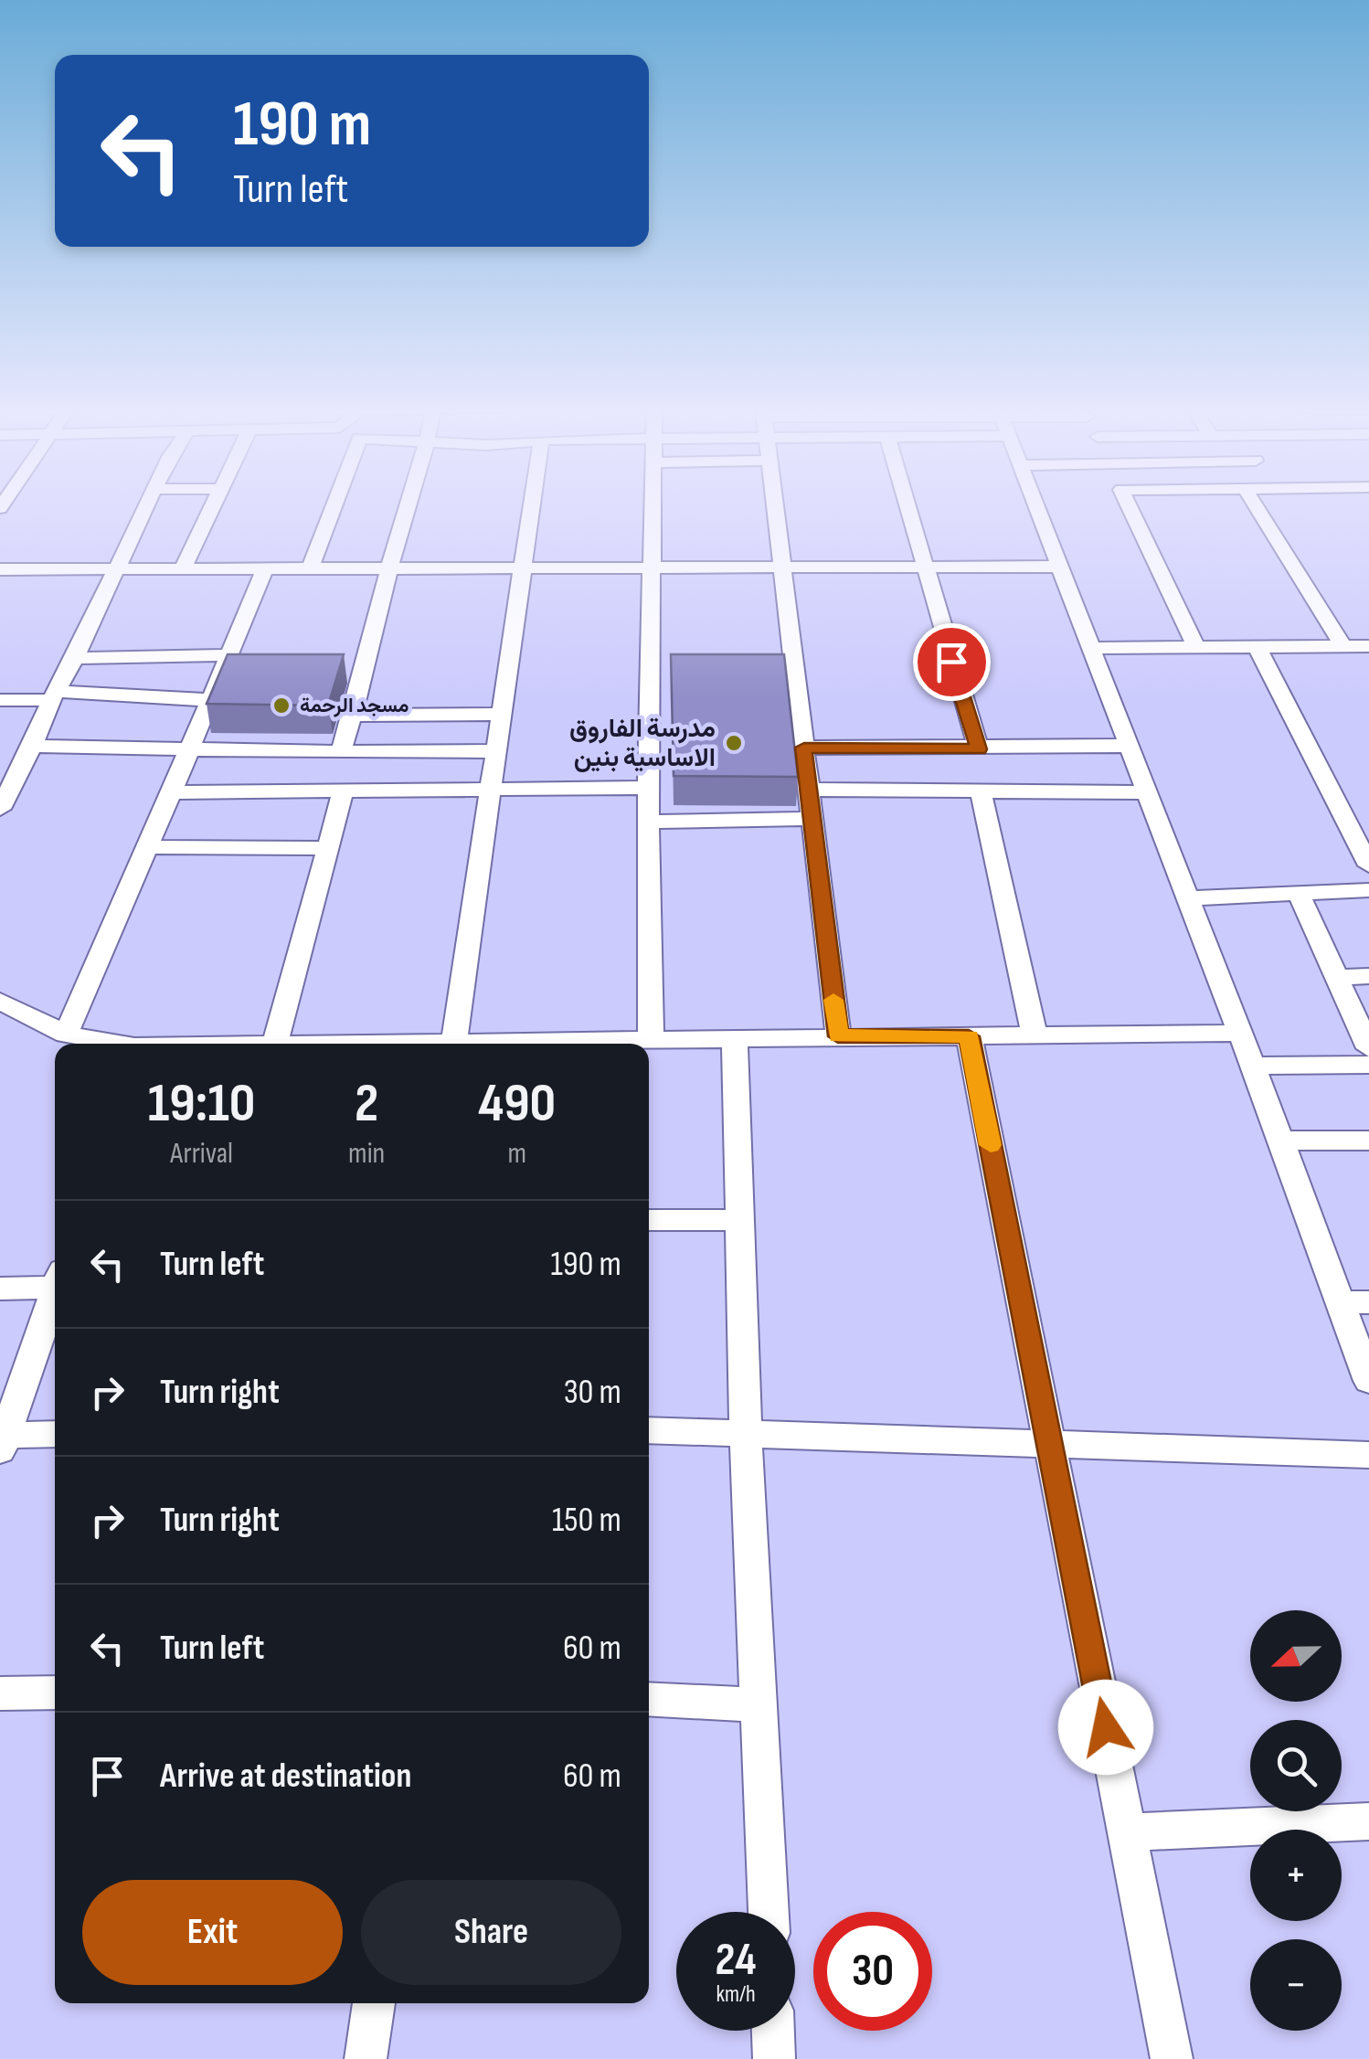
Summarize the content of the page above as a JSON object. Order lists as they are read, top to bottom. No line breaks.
{"places":["مسجد الرحمة","مدرسة الفاروق الاساسية بنين"],"north":"left","page":{"turn":["190 m","Turn left"],"eta":["19:10","Arrival","2","min","490","m"],"list":[{"name":"Turn left","value":"190 m"},{"name":"Turn right","value":"30 m"},{"name":"Turn right","value":"150 m"},{"name":"Turn left","value":"60 m"},{"name":"Arrive at destination","value":"60 m"}],"map_buttons":["+","−"],"buttons":["Exit","Share"],"speed":"24 km/h","limit":"30"}}
